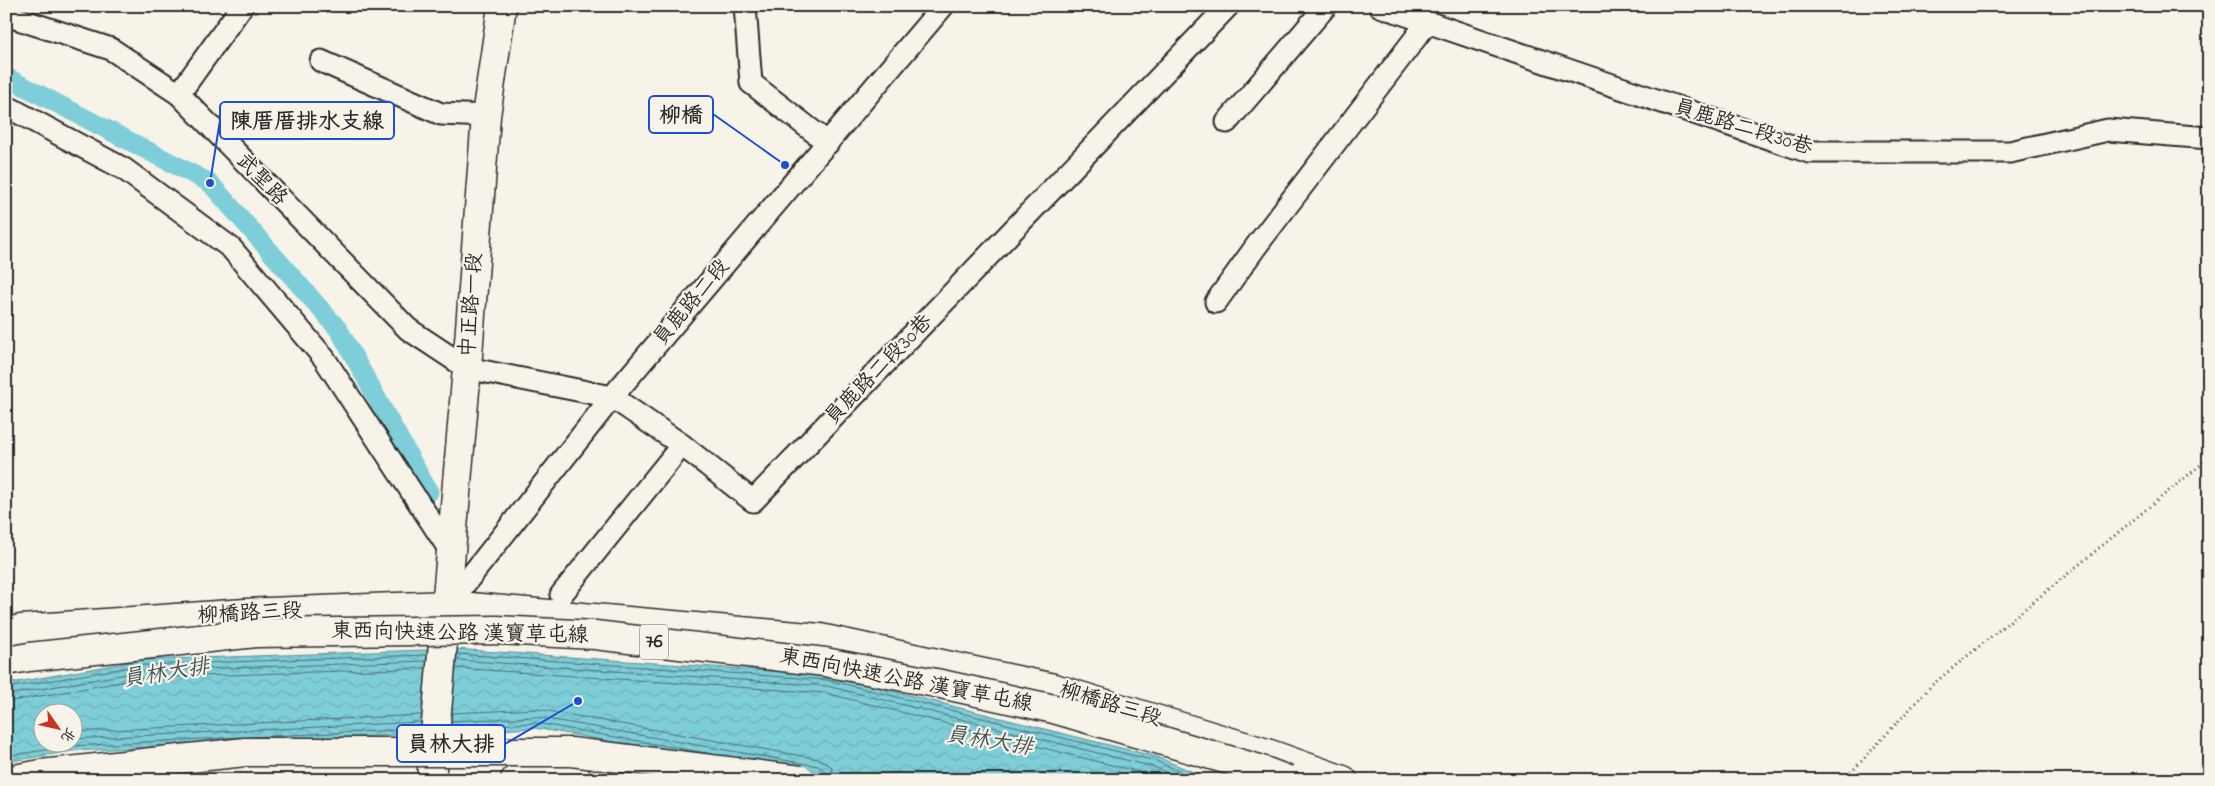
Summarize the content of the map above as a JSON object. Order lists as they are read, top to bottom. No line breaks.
{"streets":{"main road":["中正路一段","柳橋路三段","東西向快速公路 漢寶草屯線","76"],"street":["員鹿路二段30巷","武聖路","員鹿路二段"]},"crossings":[["員鹿路二段30巷","武聖路"],["員鹿路二段30巷","員鹿路二段"],["員鹿路二段30巷","中正路一段"],["武聖路","中正路一段"],["員鹿路二段","中正路一段"],["員鹿路二段","柳橋路三段"],["中正路一段","柳橋路三段"]],"water":["員林大排"],"places":["柳橋","陳厝厝排水支線","員林大排"],"north":"bottom right"}
